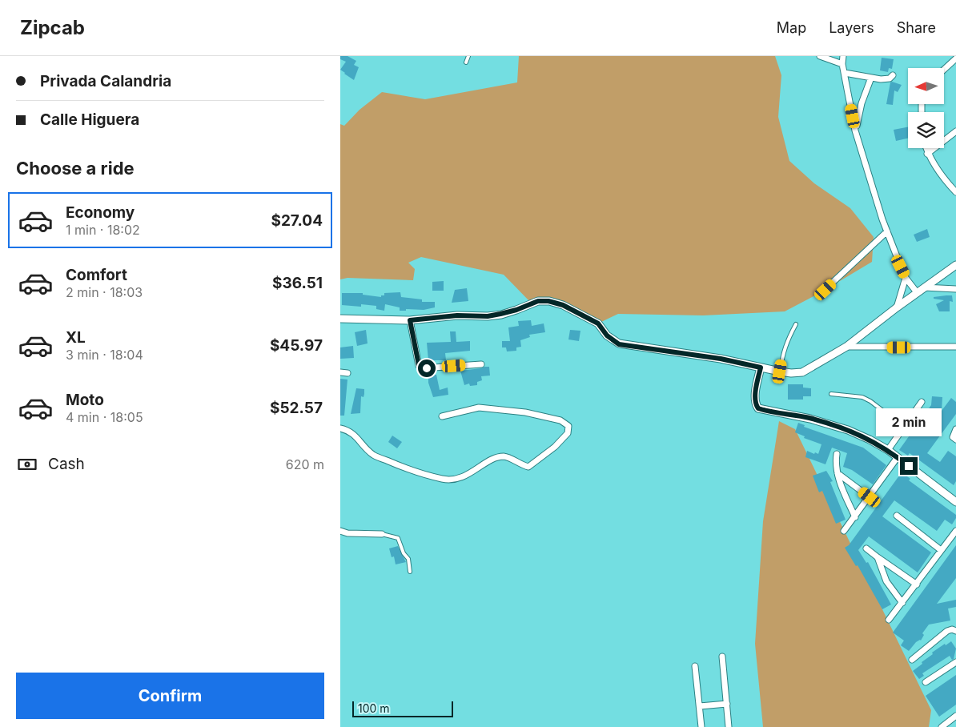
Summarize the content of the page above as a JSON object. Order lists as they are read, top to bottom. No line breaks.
{"scale_bar":"100 m","north":"left","page":{"header":"Zipcab","nav":["Map","Layers","Share"],"banner":["Privada Calandria","Calle Higuera"],"heading":"Choose a ride","list":[{"name":"Economy","note":"1 min · 18:02","value":"$27.04"},{"name":"Comfort","note":"2 min · 18:03","value":"$36.51"},{"name":"XL","note":"3 min · 18:04","value":"$45.97"},{"name":"Moto","note":"4 min · 18:05","value":"$52.57"}],"bubble":"2 min","pay":["Cash","620 m"],"buttons":"Confirm","scale":"100 m"}}
